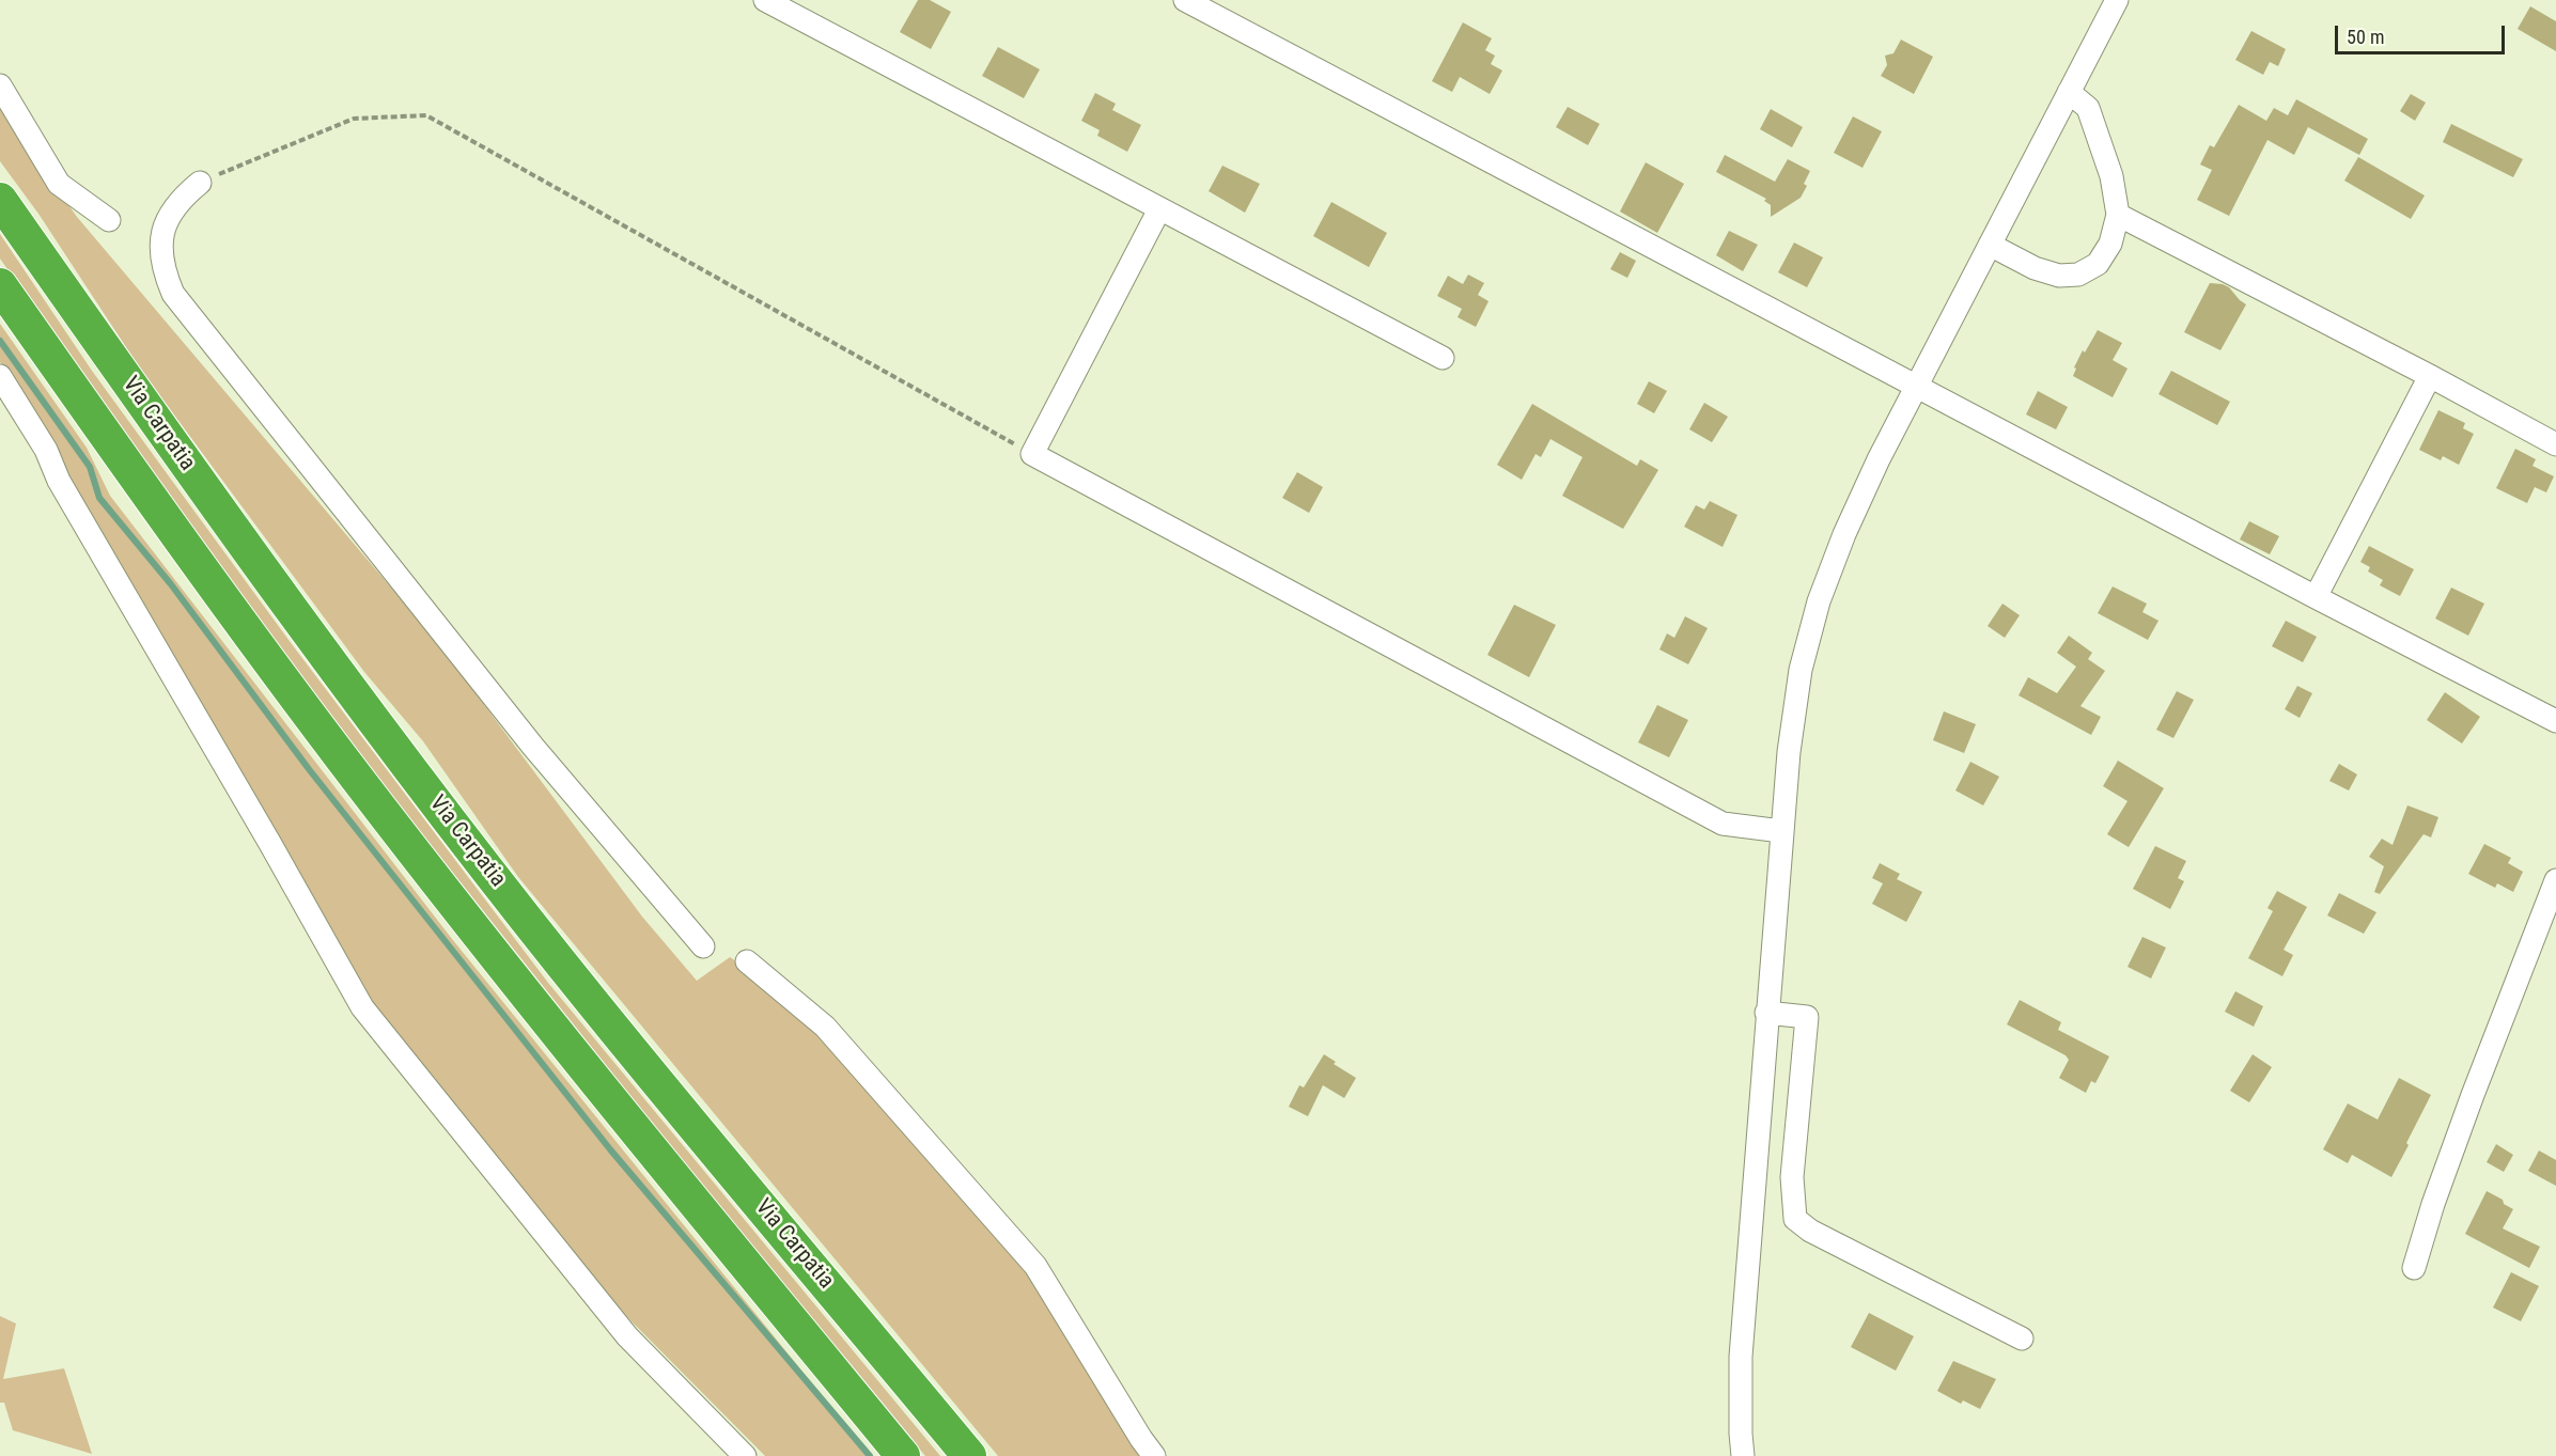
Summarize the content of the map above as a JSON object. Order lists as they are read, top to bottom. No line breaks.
{"streets":{"highway":["Via Carpatia"]},"scale_bar":"50 m"}
